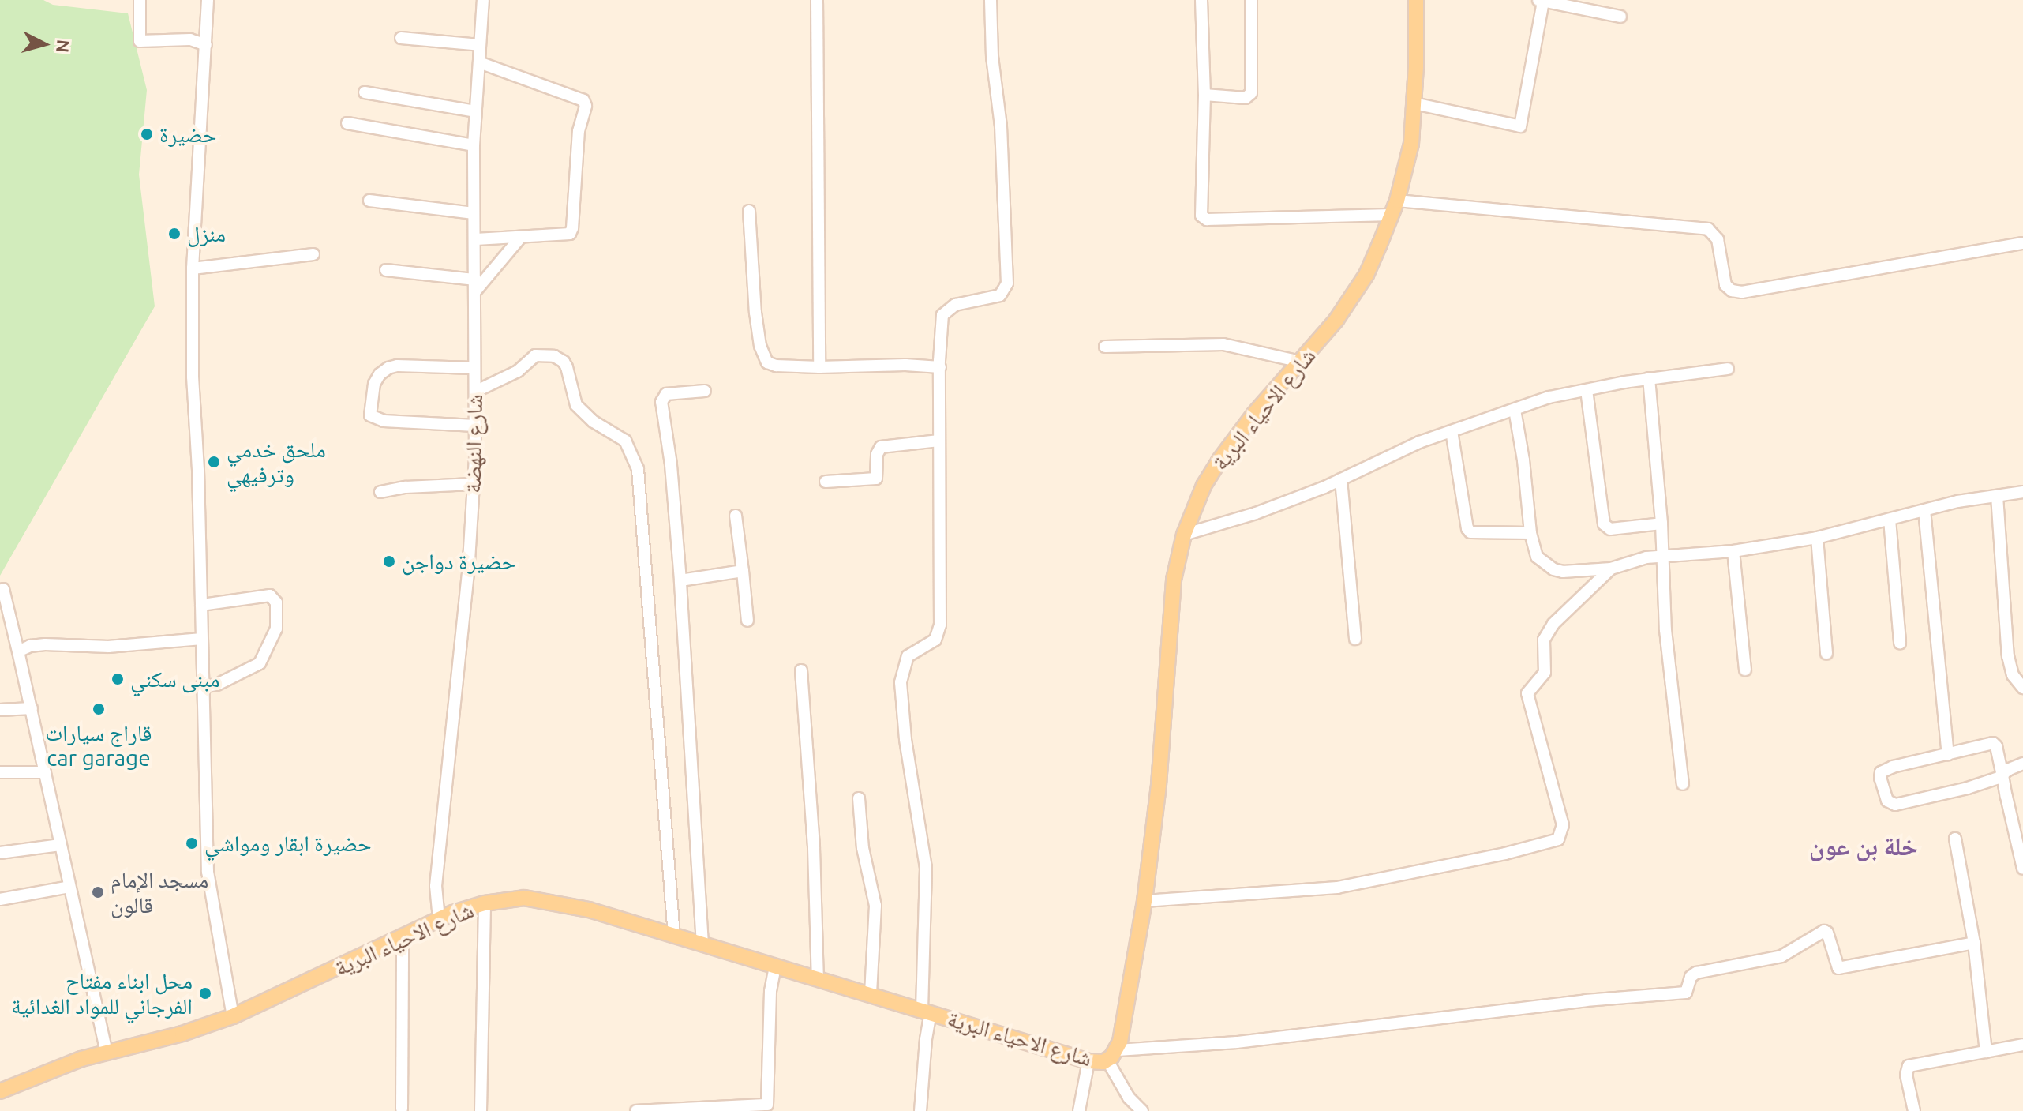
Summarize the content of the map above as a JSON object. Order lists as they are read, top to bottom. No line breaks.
{"streets":{"main road":["شارع الاحياء البرية"],"street":["شارع النهضة"]},"crossings":[["شارع الاحياء البرية","شارع النهضة"]],"districts":["خلة بن عون"],"places":["حضيرة","منزل","ملحق خدمي وترفيهي","حضيرة دواجن","مبنى سكني","قاراج سيارات car garage","حضيرة ابقار ومواشي","مسجد الإمام قالون","محل ابناء مفتاح الفرجاني للمواد الغدائية"],"north":"right"}
